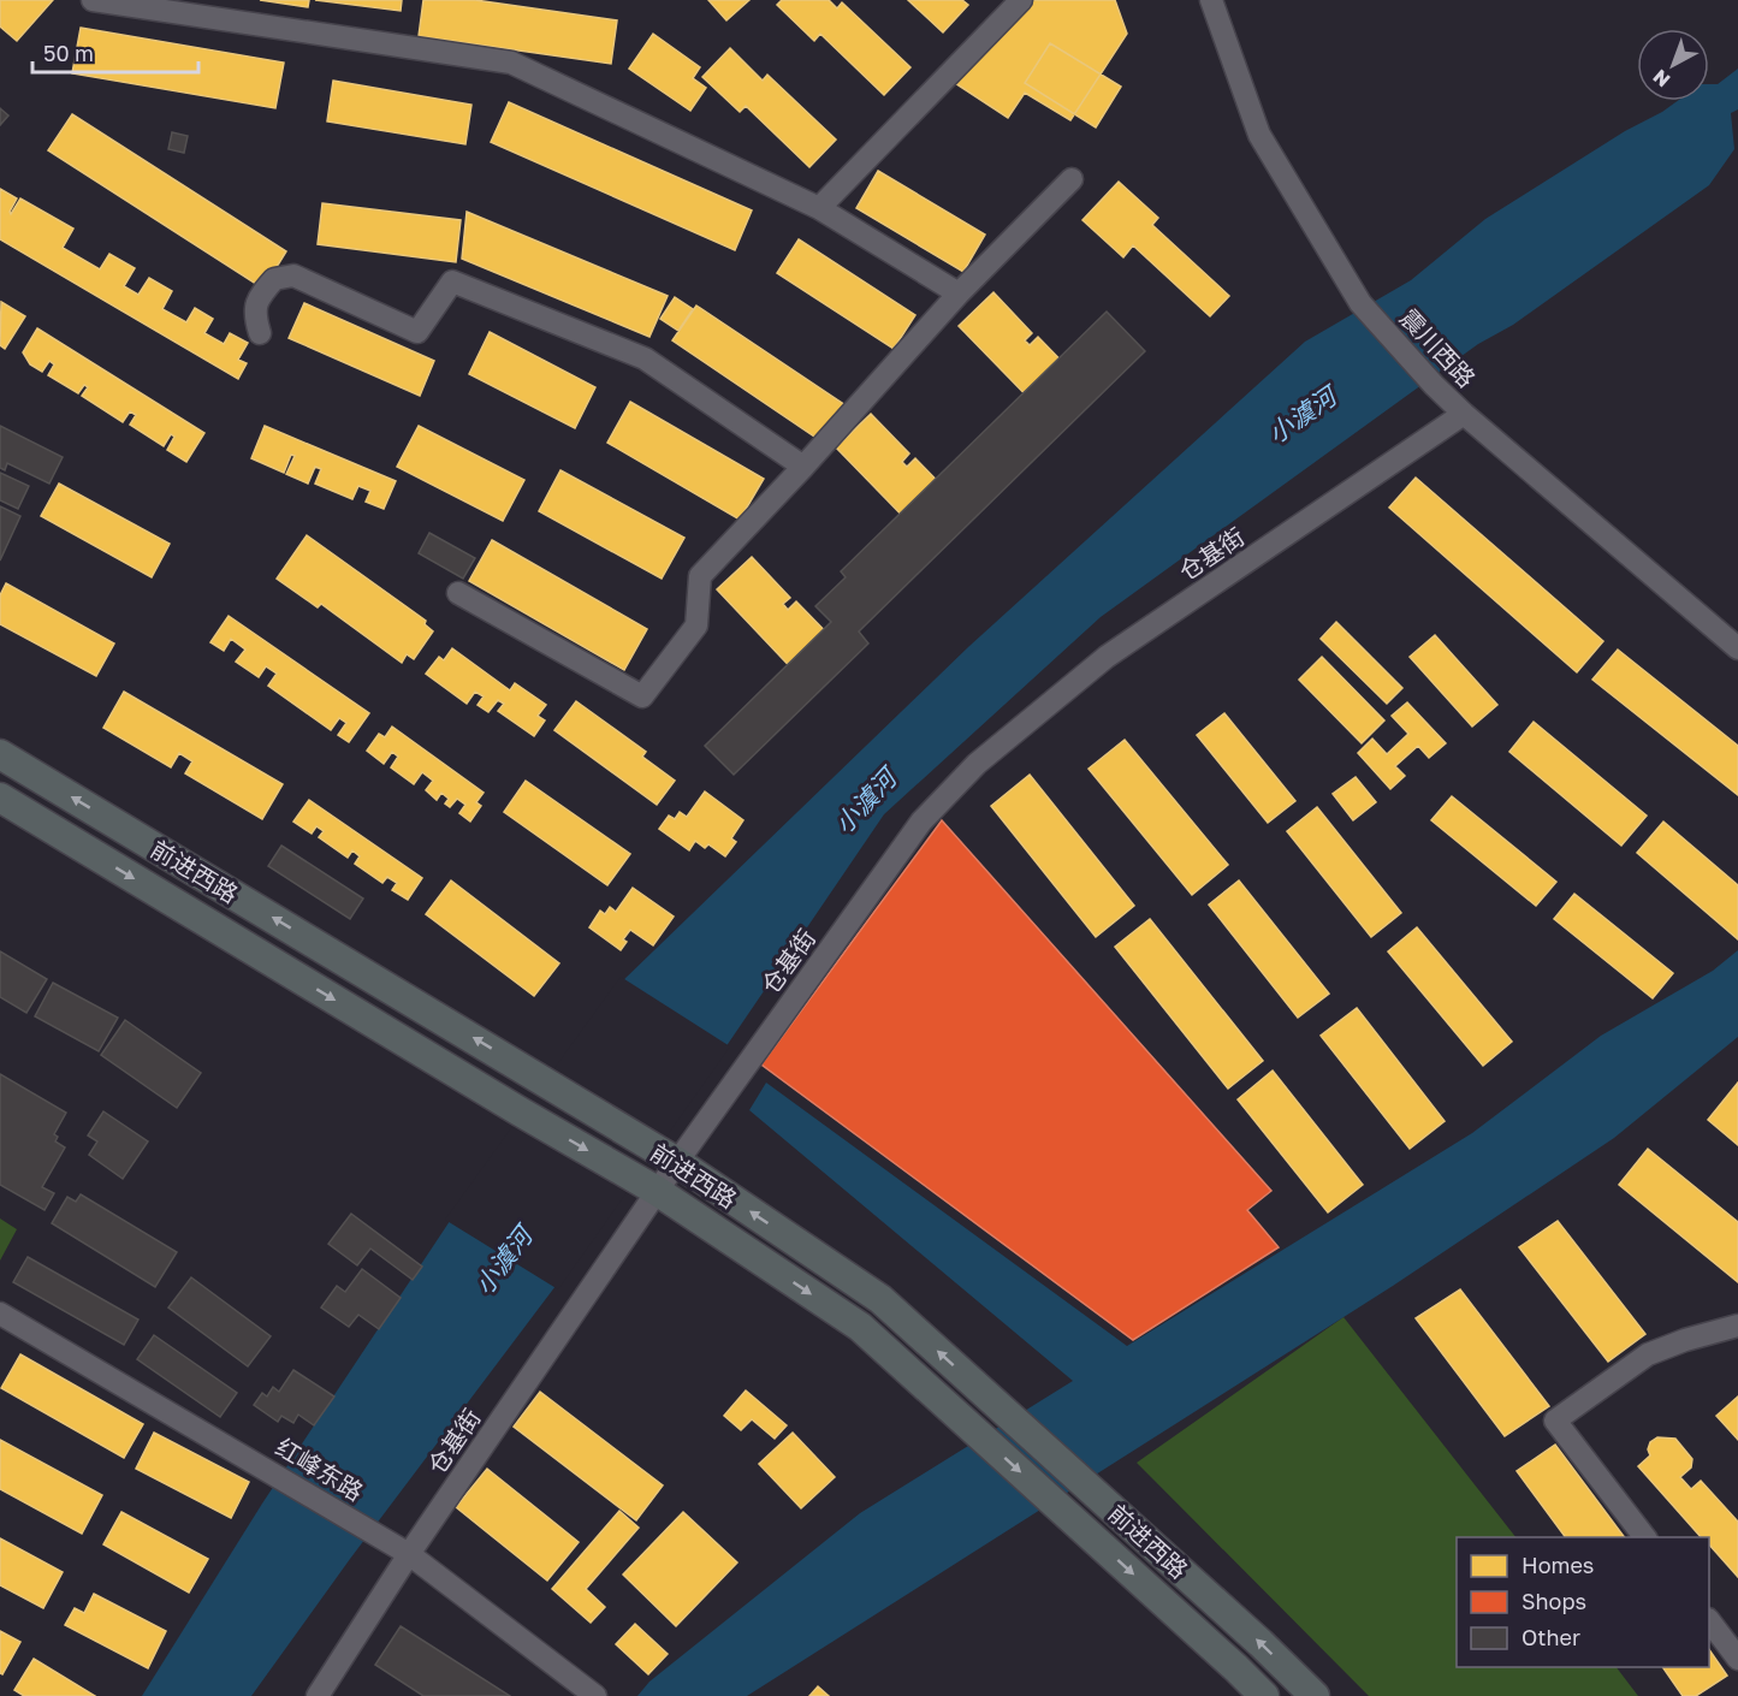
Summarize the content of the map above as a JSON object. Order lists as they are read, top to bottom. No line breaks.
{"streets":{"main road":["前进西路"],"street":["震川西路","仓基街","红峰东路"]},"crossings":[["震川西路","仓基街"],["仓基街","前进西路"],["仓基街","红峰东路"]],"water":["小澞河"],"legend":["Homes","Shops","Other"],"scale_bar":"50 m","north":"bottom left"}
